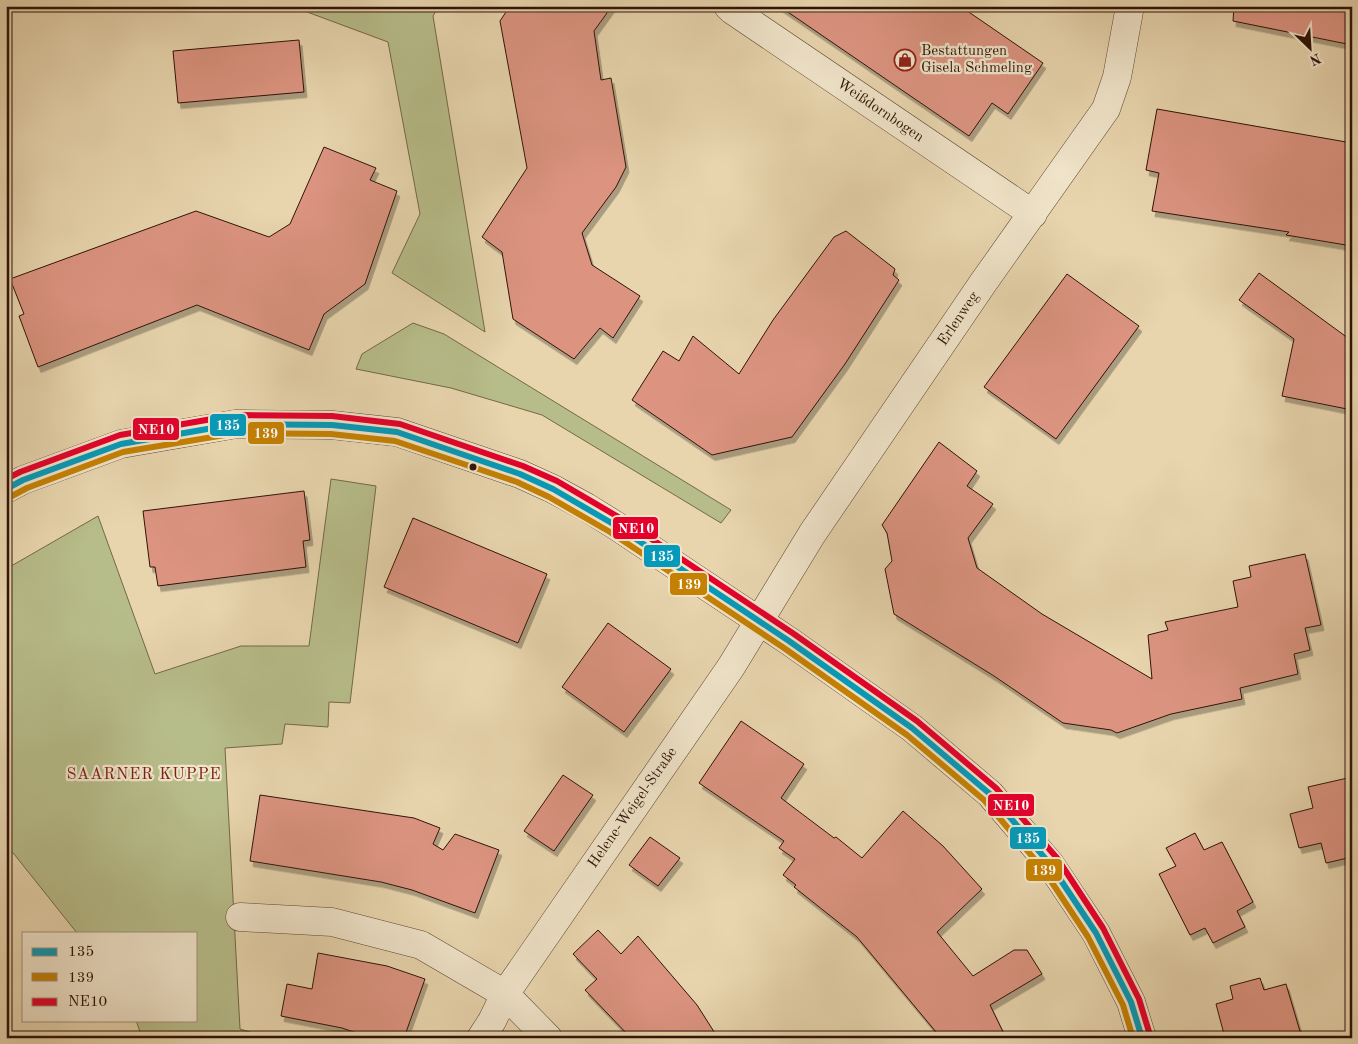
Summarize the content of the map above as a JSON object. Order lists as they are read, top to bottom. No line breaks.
{"streets":{"street":["Weißdornbogen","Erlenweg","Helene-Weigel-Straße"]},"crossings":[["Weißdornbogen","Erlenweg"],["Erlenweg","Helene-Weigel-Straße"]],"districts":["SAARNER KUPPE"],"places":{"shop":["Bestattungen Gisela Schmeling"]},"lines":["transit line NE10","transit line 135","transit line 139"],"legend":["135","139","NE10"],"north":"bottom right"}
